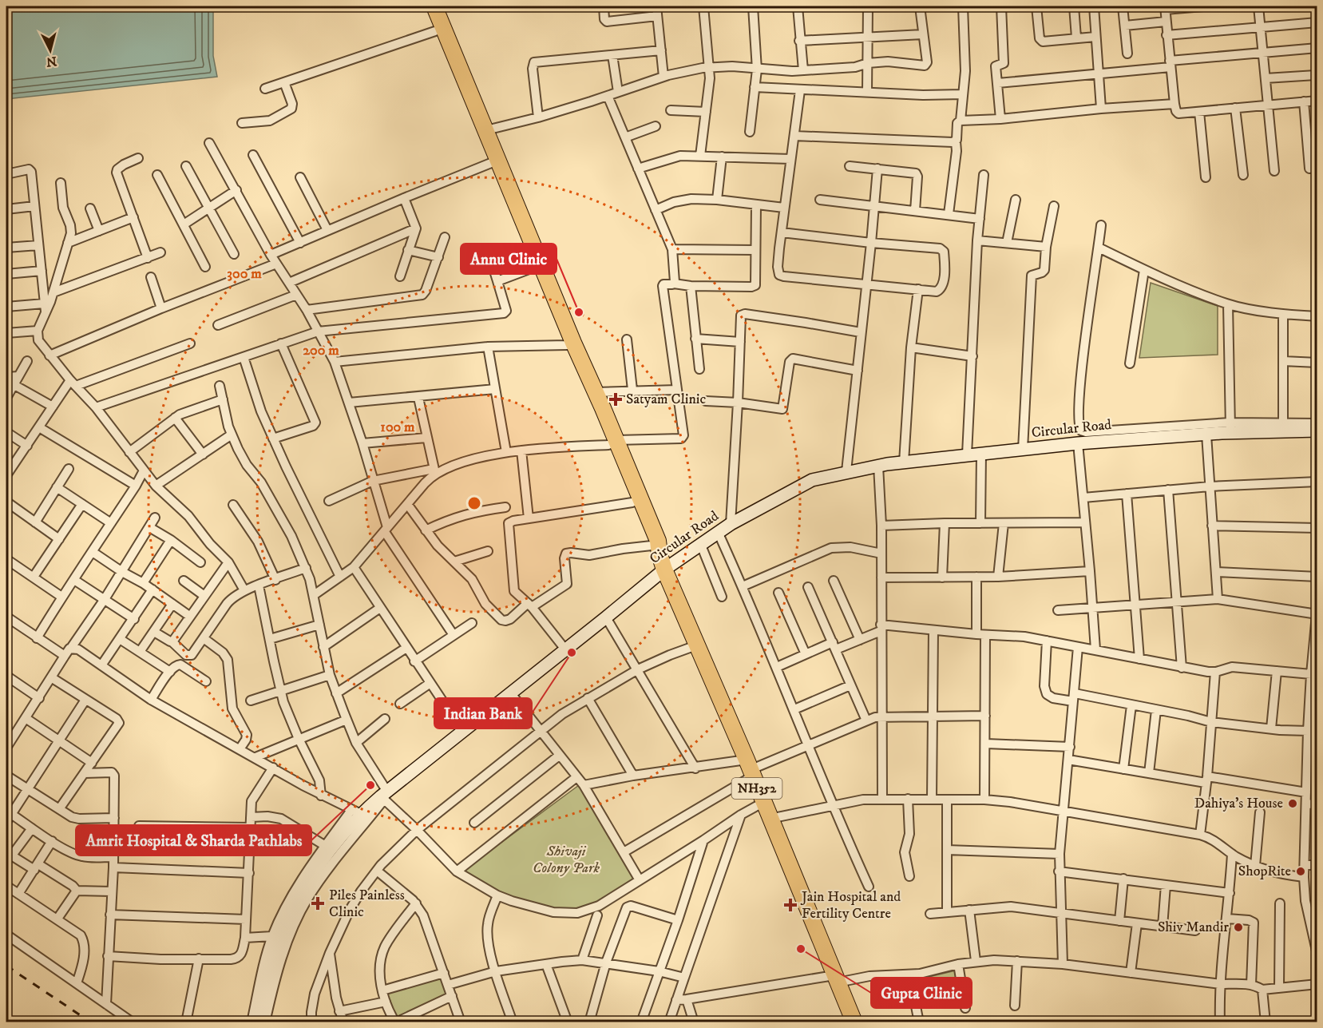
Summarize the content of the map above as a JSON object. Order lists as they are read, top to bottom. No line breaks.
{"streets":{"highway":["NH352"],"main road":["Circular Road"]},"crossings":[["Circular Road","NH352"]],"parks":["Shivaji Colony Park"],"places":{"other":["Annu Clinic","Indian Bank","Amrit Hospital & Sharda Pathlabs","Dahiya's House","ShopRite","Shiv Mandir","Gupta Clinic"],"health":["Satyam Clinic","Piles Painless Clinic","Jain Hospital and Fertility Centre"]},"north":"bottom","rings":["300 m","200 m","100 m"]}
